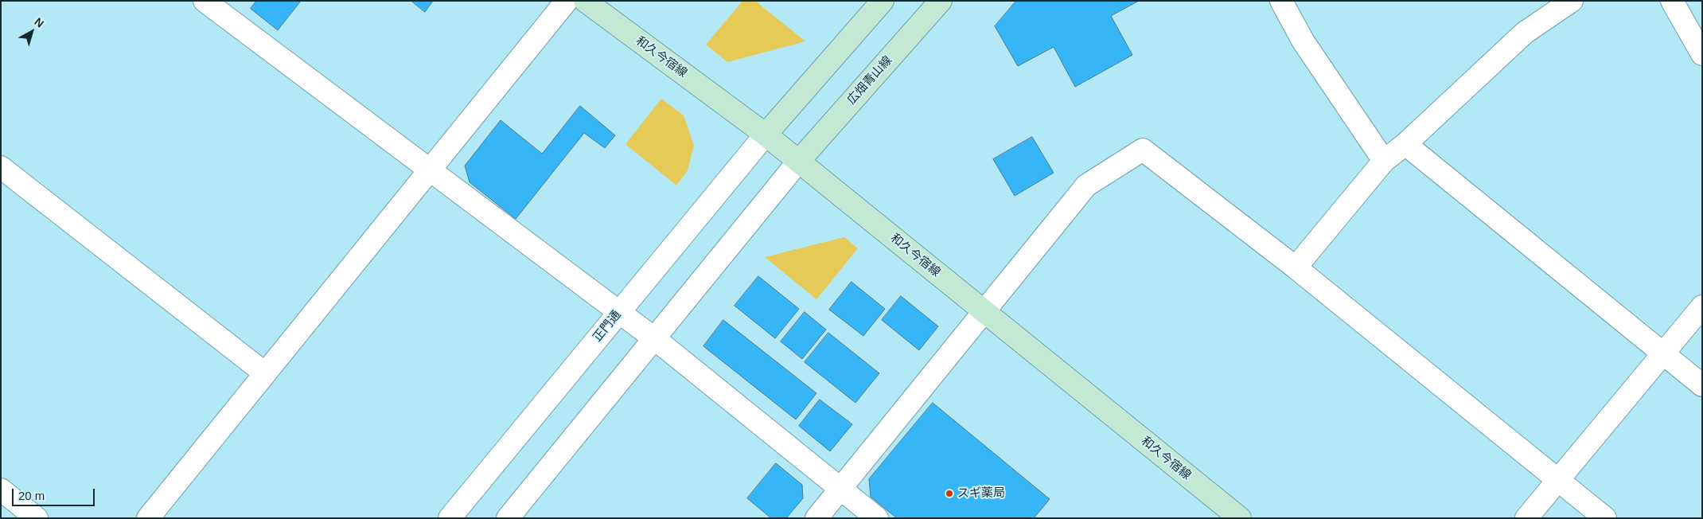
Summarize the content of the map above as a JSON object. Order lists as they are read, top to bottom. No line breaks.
{"streets":{"main road":["和久今宿線","広畑青山線"],"street":["正門通"]},"crossings":[["和久今宿線","広畑青山線"],["和久今宿線","正門通"]],"places":["スギ薬局"],"scale_bar":"20 m","north":"top right"}
